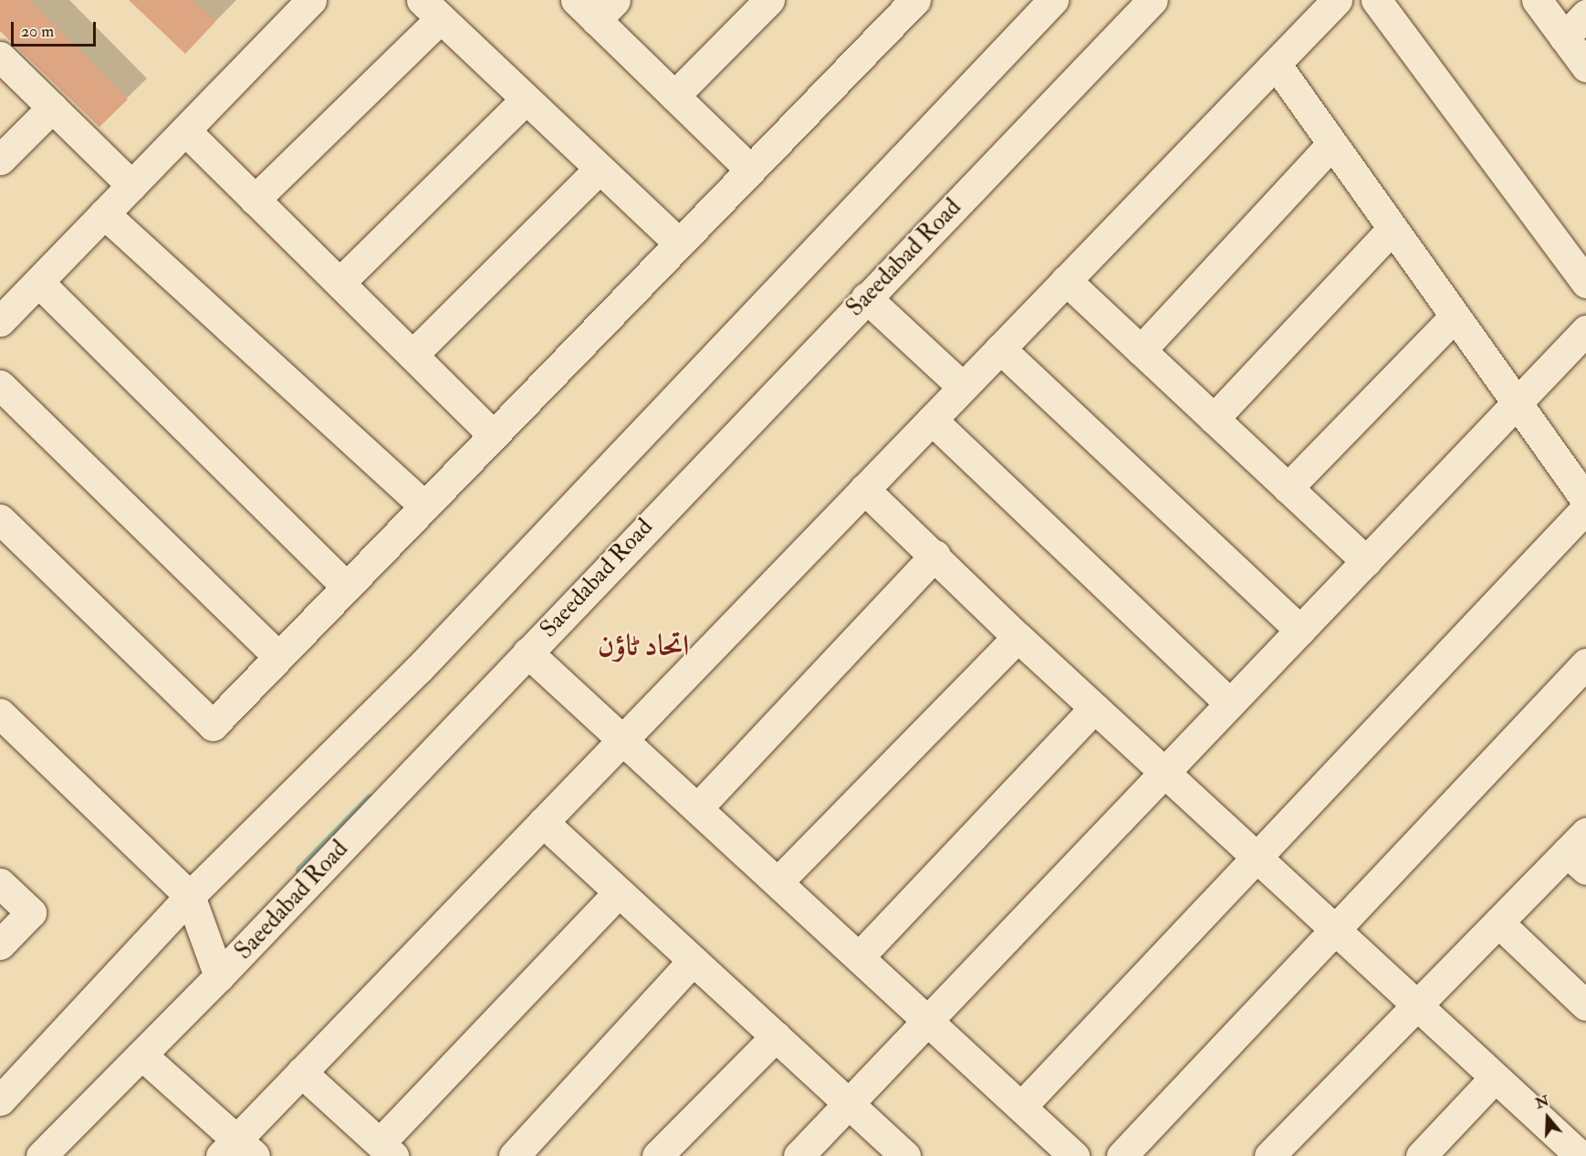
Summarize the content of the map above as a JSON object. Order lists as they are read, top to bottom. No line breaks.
{"streets":{"street":["Saeedabad Road"]},"districts":["اتحاد ٹاؤن"],"scale_bar":"20 m","north":"top"}
